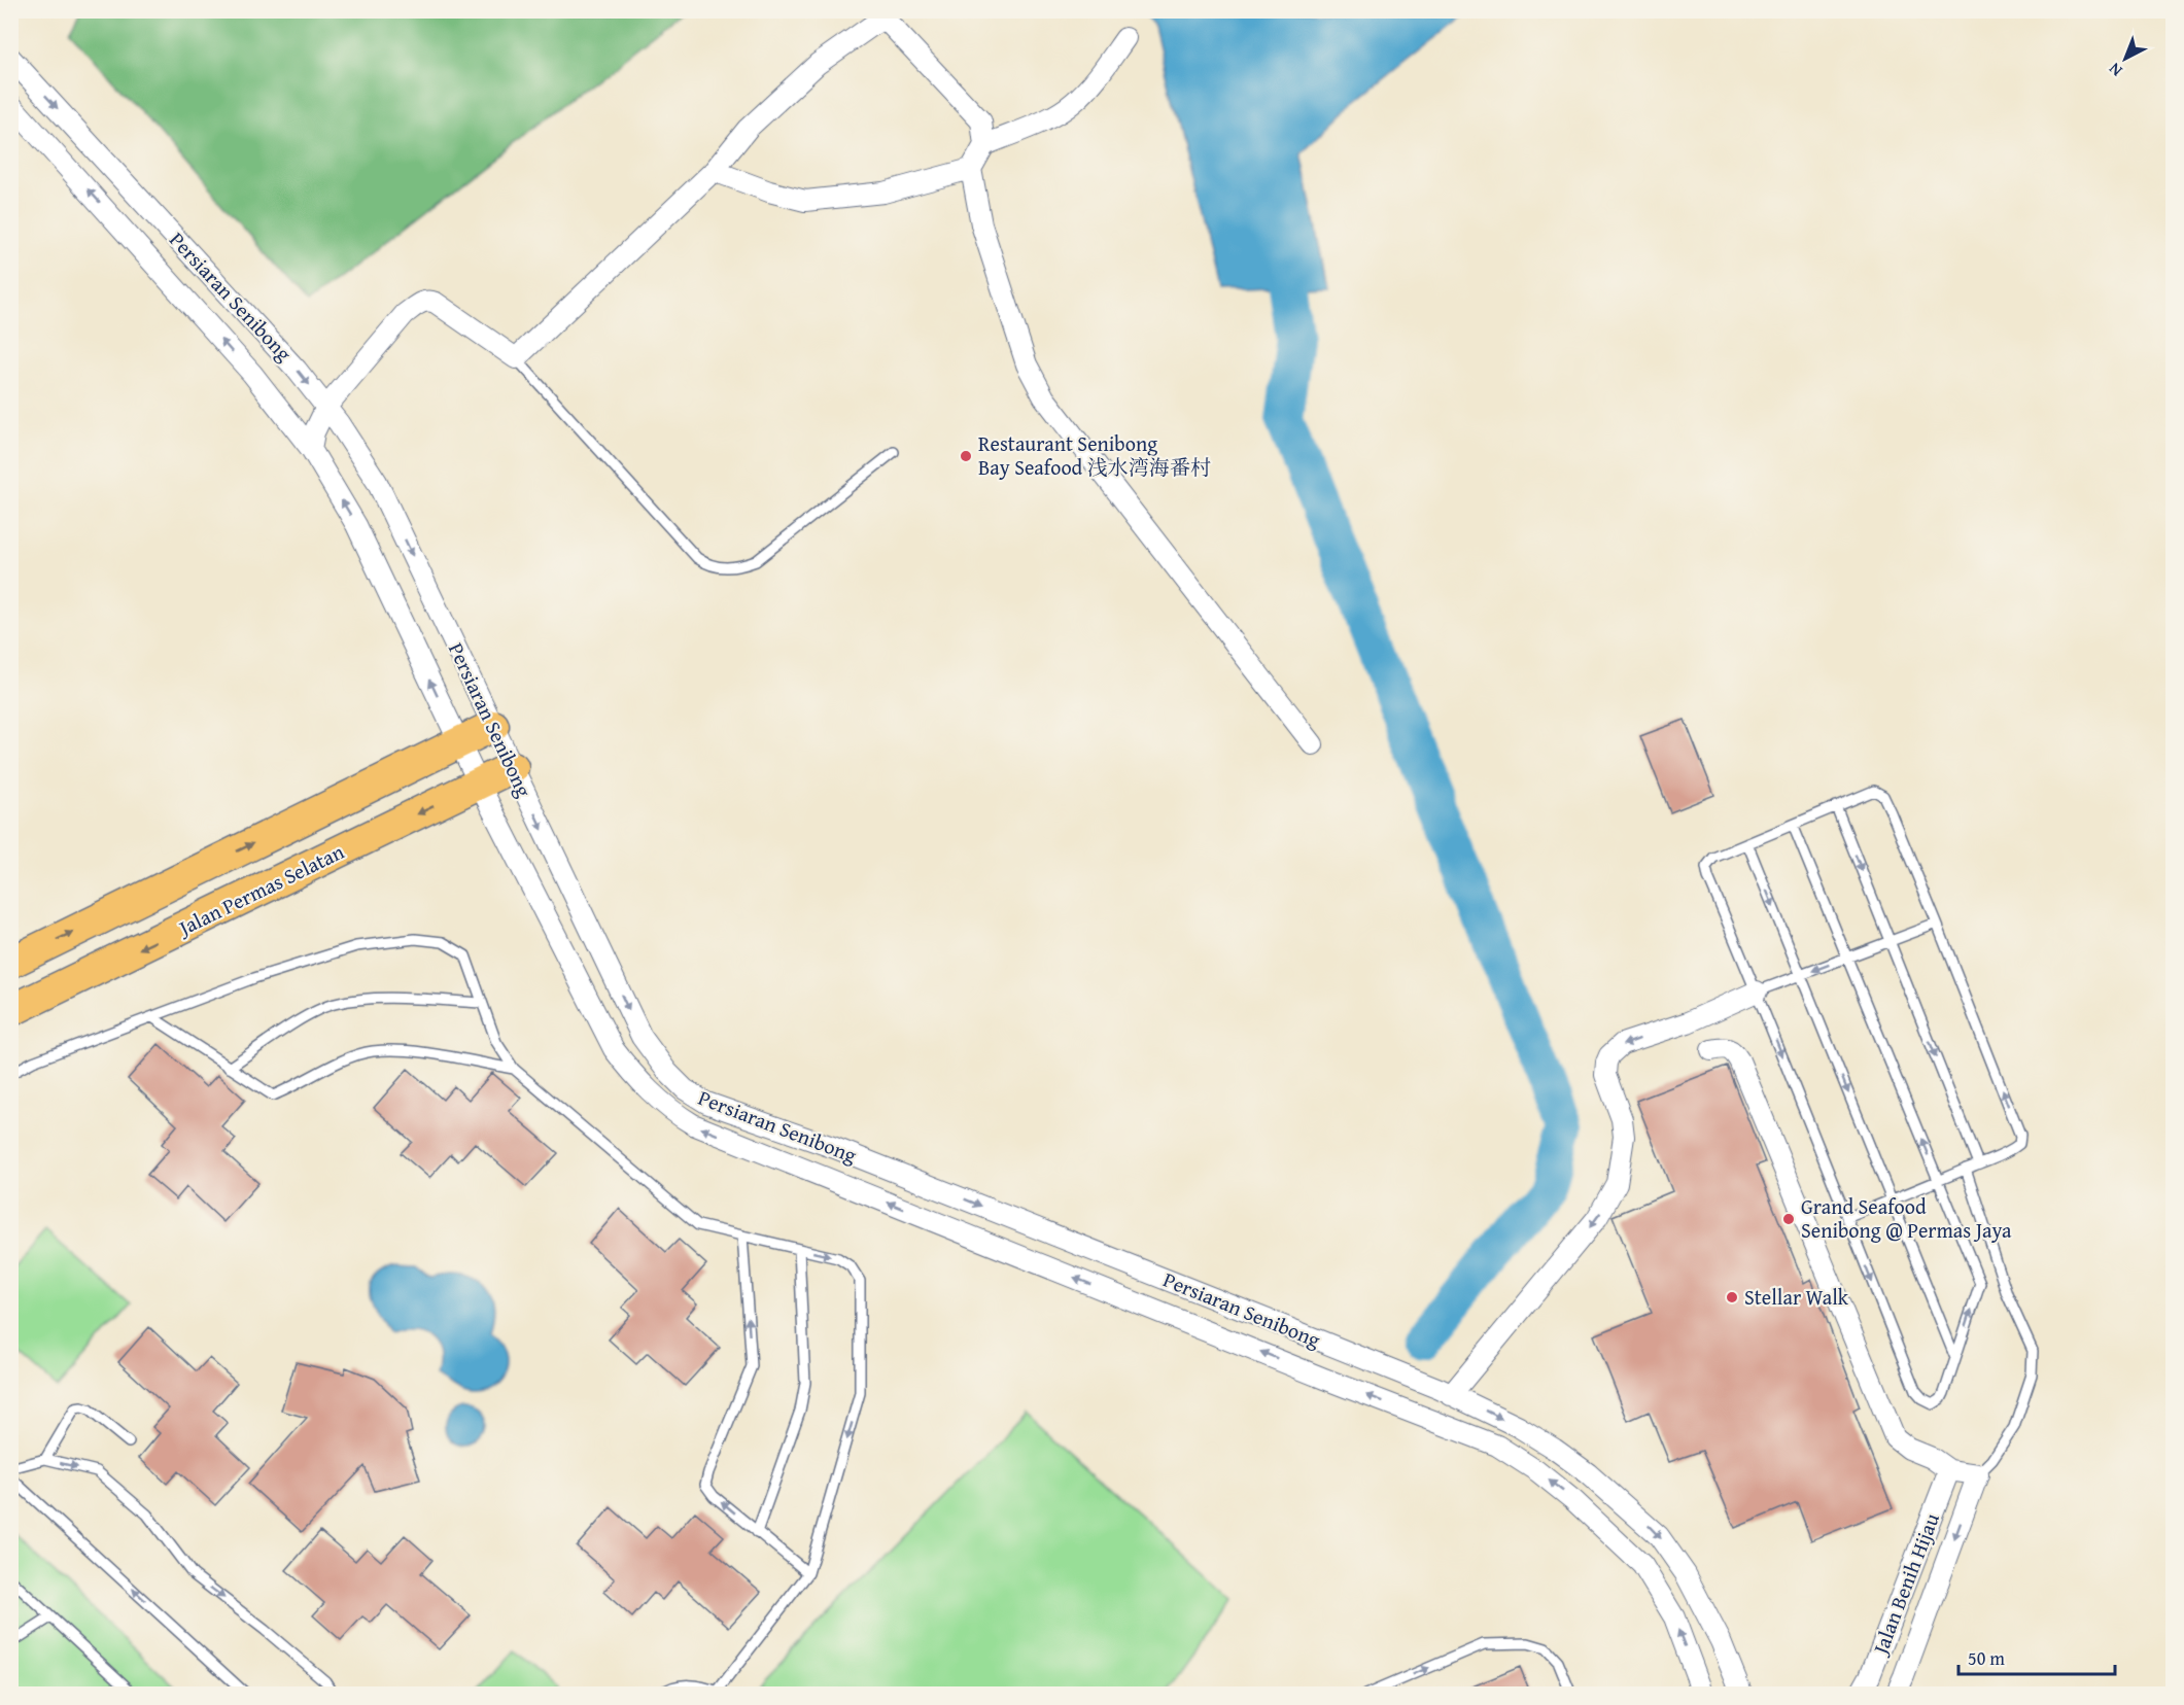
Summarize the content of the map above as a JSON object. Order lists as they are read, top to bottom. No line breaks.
{"streets":{"main road":["Jalan Permas Selatan"],"street":["Persiaran Senibong","Jalan Benih Hijau"]},"crossings":[["Persiaran Senibong","Jalan Permas Selatan"]],"places":["Restaurant Senibong Bay Seafood 浅水湾海番村","Grand Seafood Senibong @ Permas Jaya","Stellar Walk"],"scale_bar":"50 m","north":"bottom left"}
